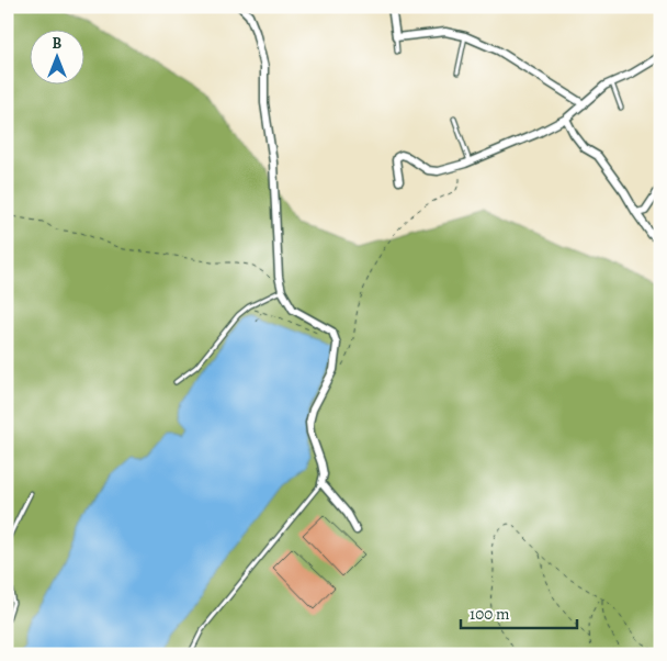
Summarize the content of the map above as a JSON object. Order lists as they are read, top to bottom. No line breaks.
{"scale_bar":"100 m","north":"top"}
